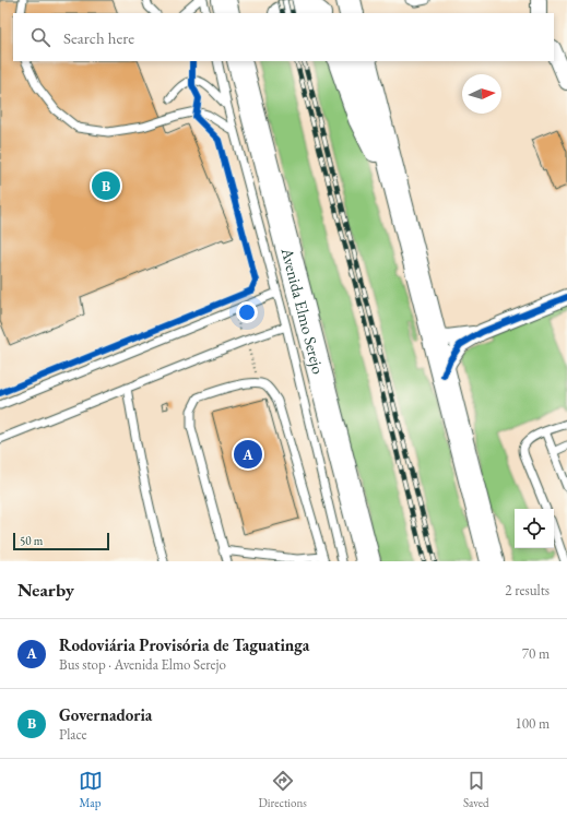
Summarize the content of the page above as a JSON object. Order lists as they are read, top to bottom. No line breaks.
{"streets":{"main road":["Avenida Elmo Serejo"]},"scale_bar":"50 m","north":"right","page":{"search":"Search here","pins":["B","A"],"scale":"50 m","heading":["Nearby","2 results"],"list":[{"mark":"A","name":"Rodoviária Provisória de Taguatinga","note":"Bus stop · Avenida Elmo Serejo","value":"70 m"},{"mark":"B","name":"Governadoria","note":"Place","value":"100 m"}],"nav":["Map","Directions","Saved"]}}
